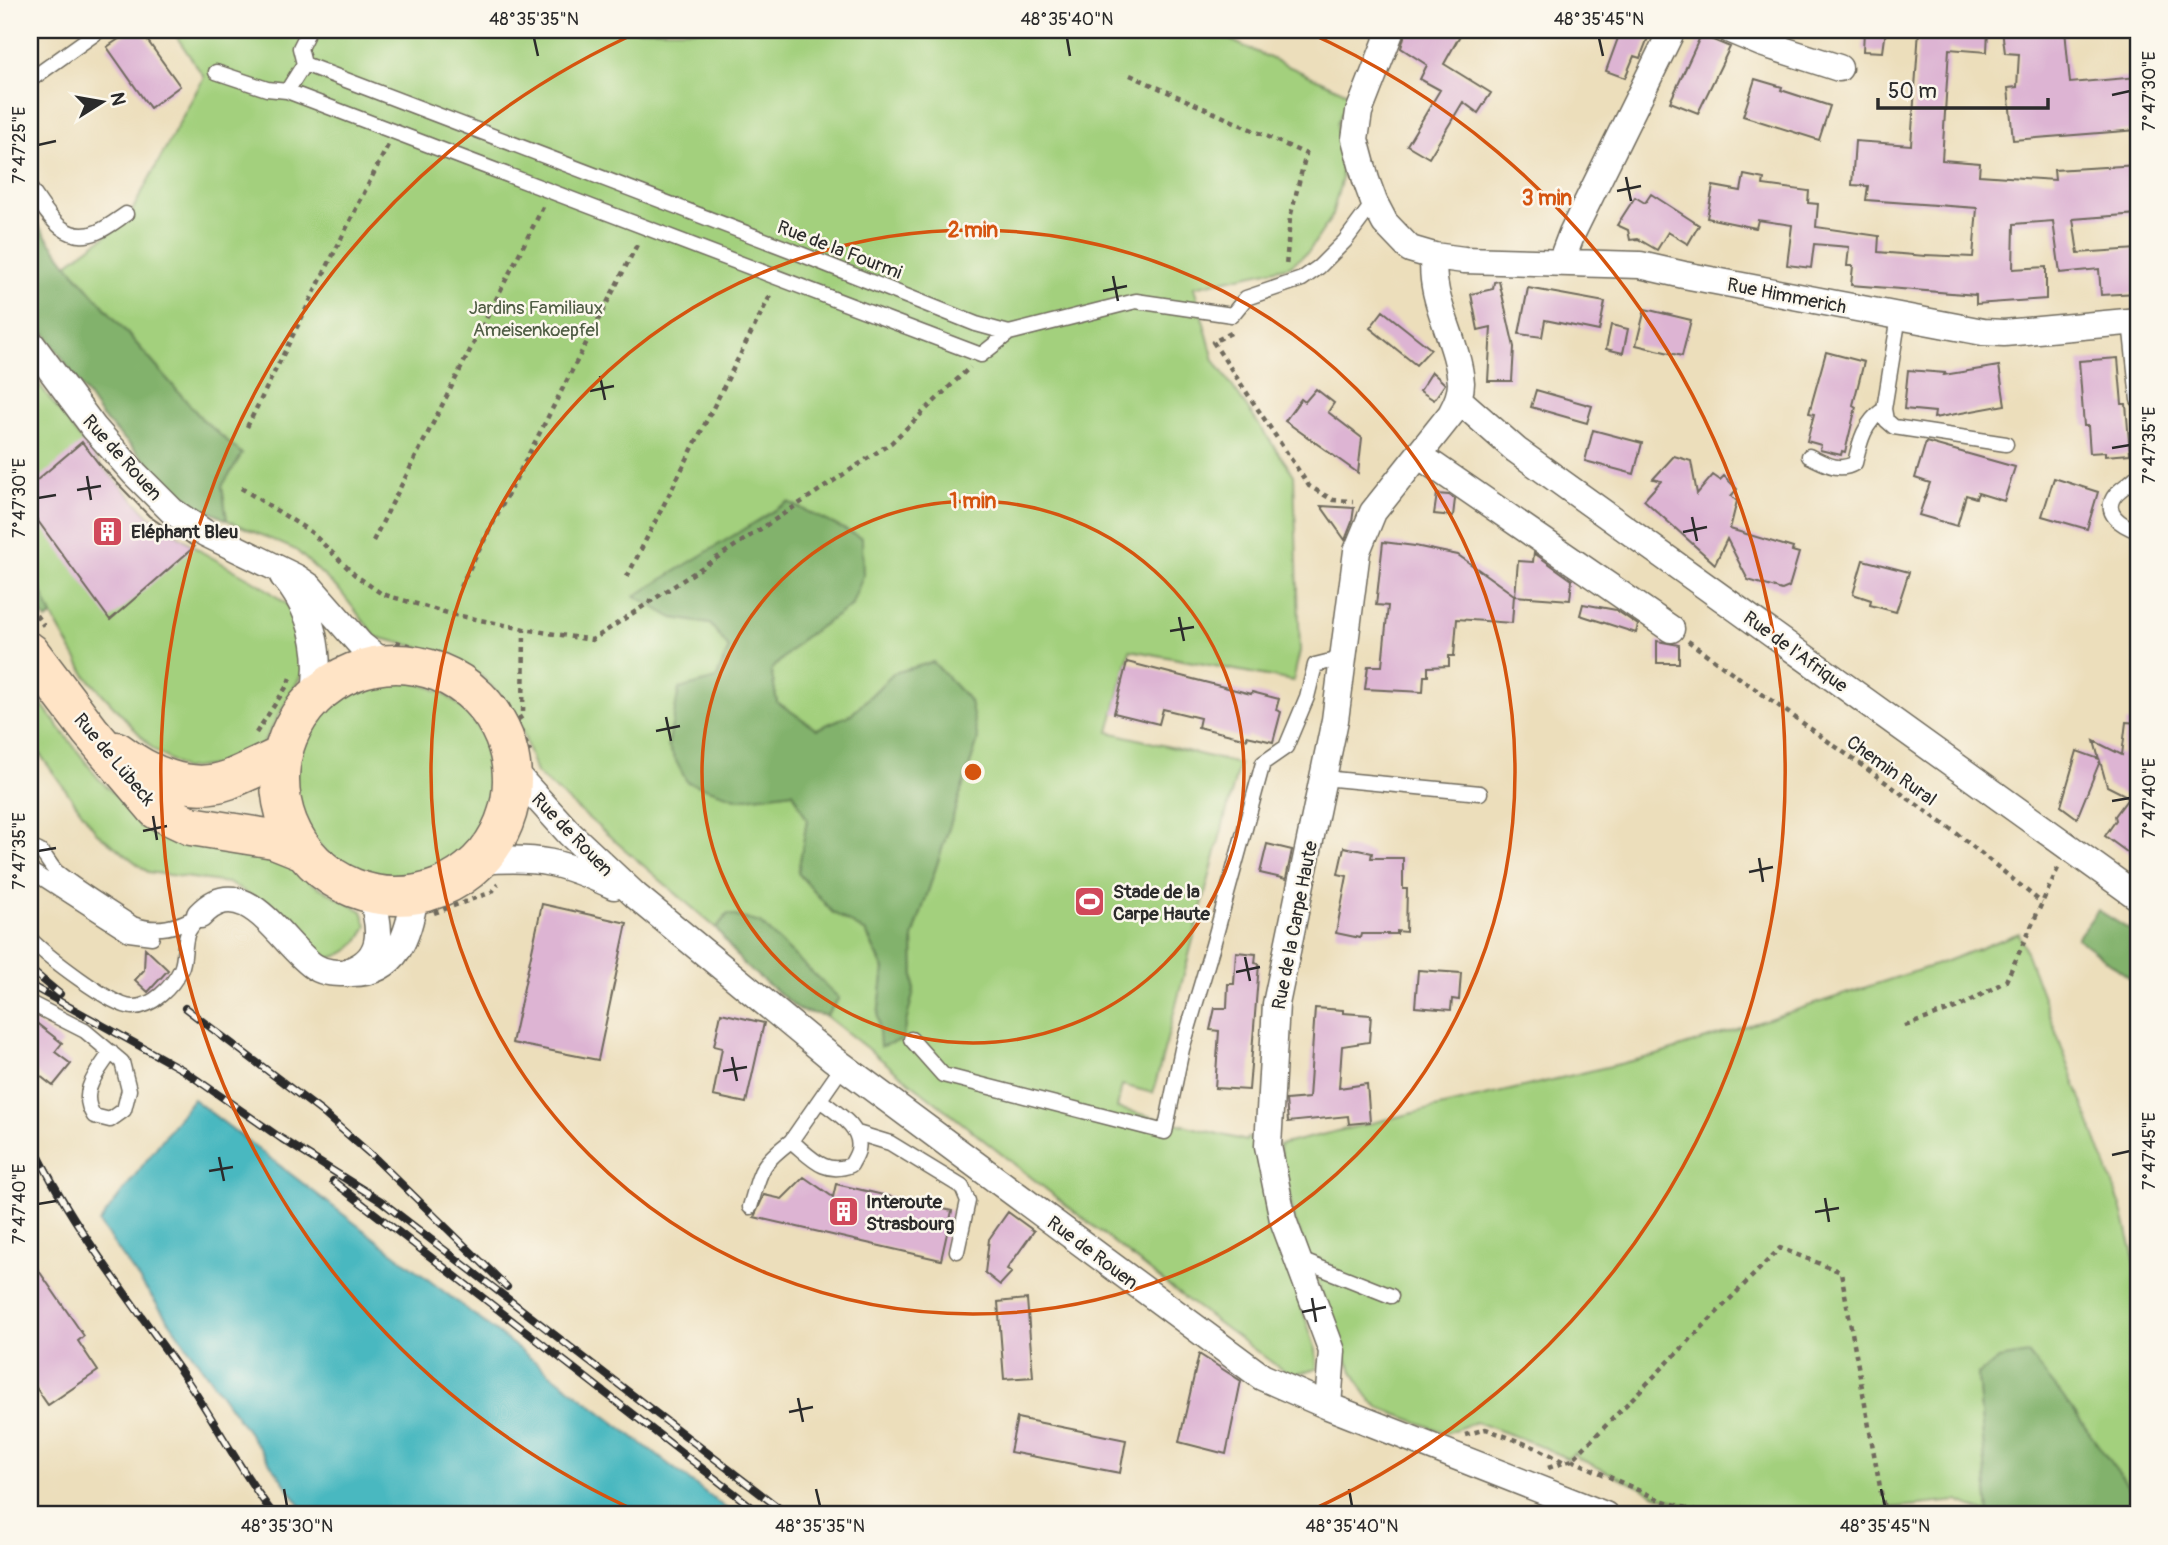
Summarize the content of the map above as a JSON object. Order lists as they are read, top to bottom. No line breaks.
{"streets":{"main road":["Rue de Lübeck"],"street":["Rue Himmerich","Rue de Rouen","Rue de l'Afrique","Rue de la Carpe Haute"],"lane":["Rue de la Fourmi"],"path":["Chemin Rural"]},"crossings":[["Rue de Rouen","Rue de la Carpe Haute"],["Rue de l'Afrique","Rue de la Carpe Haute"]],"parks":["Jardins Familiaux Ameisenkoepfel"],"places":{"building":["Eléphant Bleu","Interoute Strasbourg"],"sports":["Stade de la Carpe Haute"]},"scale_bar":"50 m","north":"right","coordinates":["48°35'35\"N","48°35'40\"N","48°35'45\"N","7°47'30\"E","7°47'25\"E","7°47'35\"E","7°47'40\"E","7°47'45\"E","48°35'30\"N"],"rings":["3 min","2 min","1 min"]}
